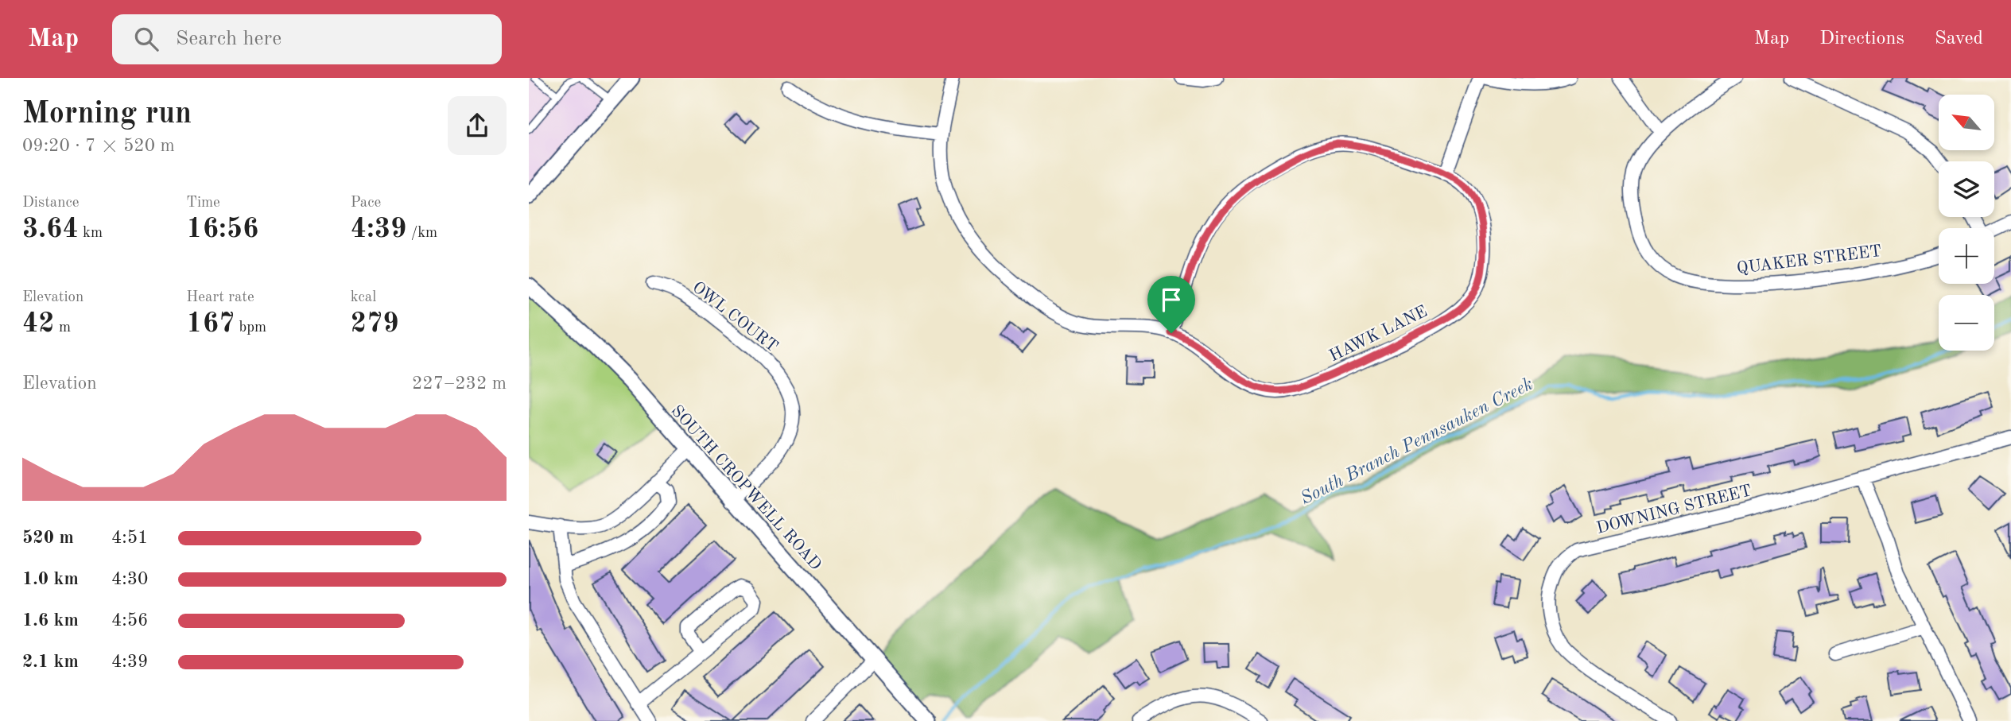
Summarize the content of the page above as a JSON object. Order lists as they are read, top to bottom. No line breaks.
{"streets":{"street":["QUAKER STREET","OWL COURT","HAWK LANE","SOUTH CROPWELL ROAD","DOWNING STREET"]},"crossings":[["OWL COURT","SOUTH CROPWELL ROAD"]],"water":["South Branch Pennsauken Creek"],"north":"top left","page":{"header":"Map","search":"Search here","nav":["Map","Directions","Saved"],"heading":["Morning run","09:20 · 7 × 520 m"],"map_buttons":["+","−"],"stats":[["Distance","3.64 km"],["Time","16:56"],["Pace","4:39 /km"],["Elevation","42 m"],["Heart rate","167 bpm"],["kcal","279"]],"chart":["Elevation","227–232 m"],"list":[{"name":"520 m","note":"4:51"},{"name":"1.0 km","note":"4:30"},{"name":"1.6 km","note":"4:56"},{"name":"2.1 km","note":"4:39"}]}}
